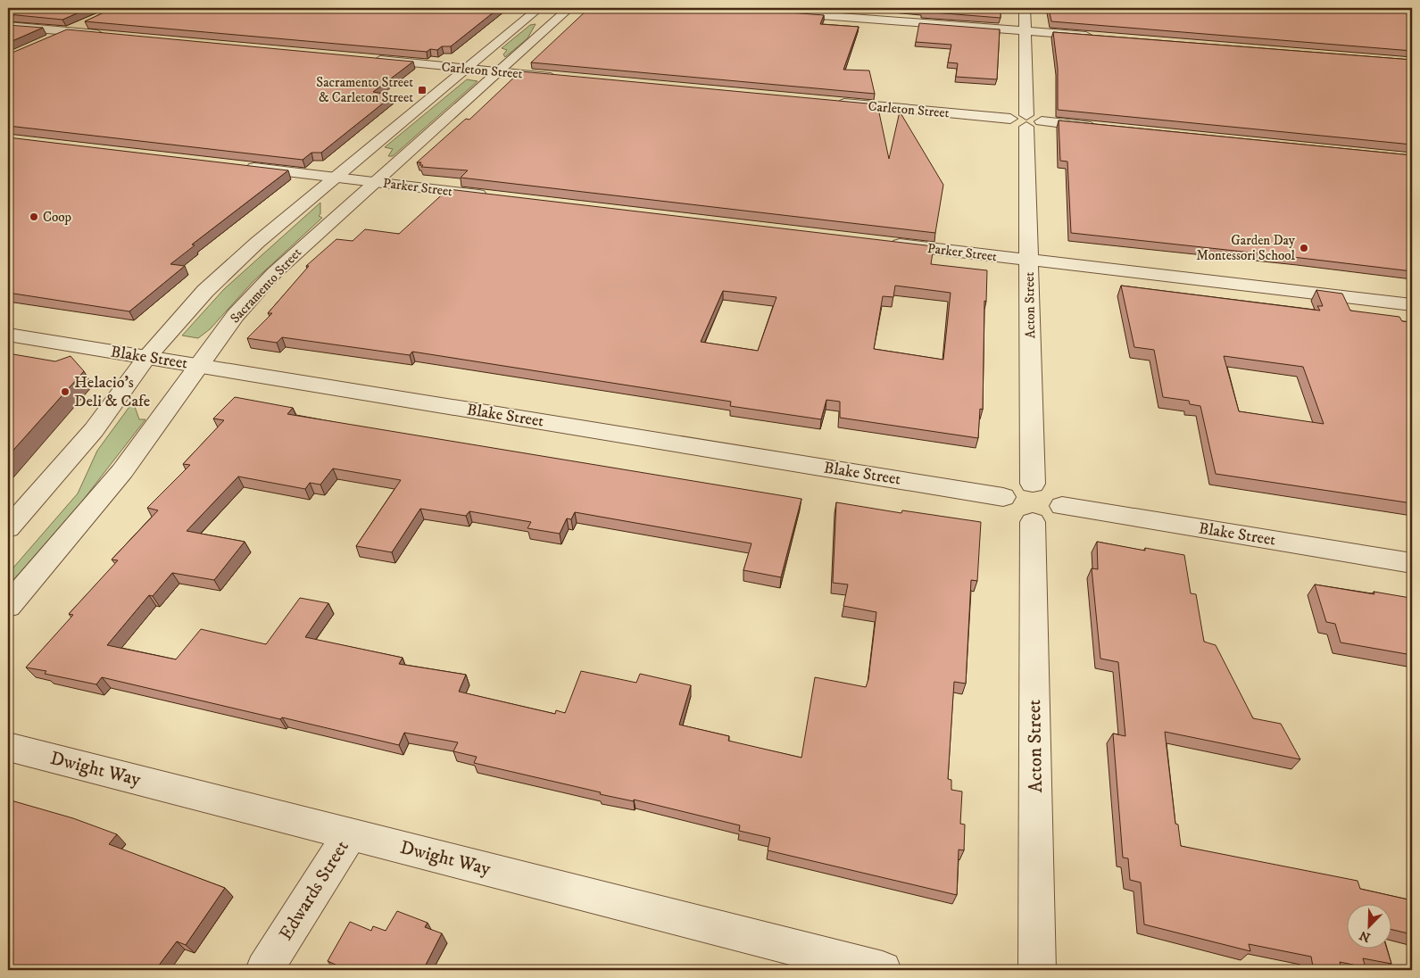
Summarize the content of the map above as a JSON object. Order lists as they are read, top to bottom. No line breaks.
{"streets":{"street":["Carleton Street","Parker Street","Sacramento Street","Acton Street","Blake Street","Dwight Way","Edwards Street"]},"crossings":[["Carleton Street","Sacramento Street"],["Carleton Street","Acton Street"],["Parker Street","Sacramento Street"],["Parker Street","Acton Street"],["Sacramento Street","Blake Street"],["Acton Street","Blake Street"],["Dwight Way","Edwards Street"]],"places":{"transit":["Sacramento Street & Carleton Street"],"other":["Coop","Garden Day Montessori School","Helacio's Deli & Cafe"]},"north":"bottom left"}
